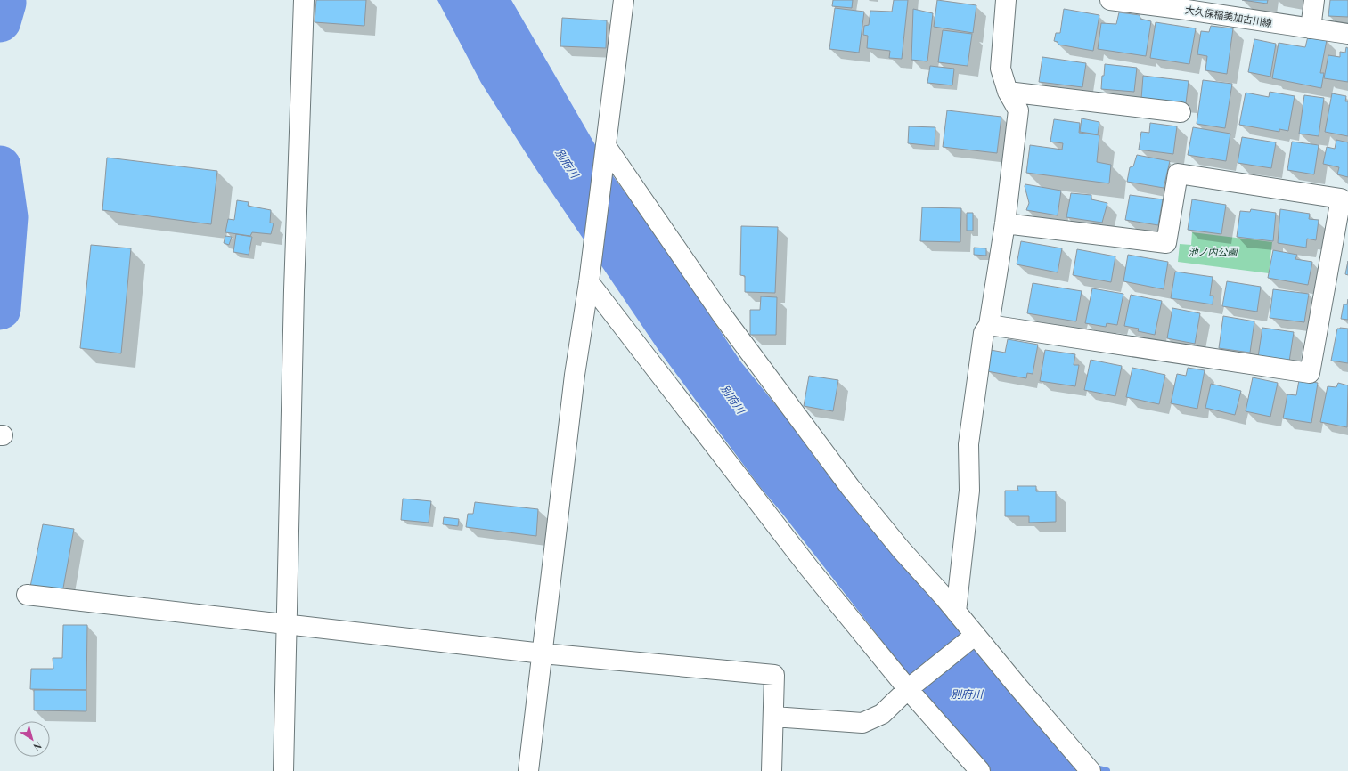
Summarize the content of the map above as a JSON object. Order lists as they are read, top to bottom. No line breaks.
{"streets":{"street":["大久保稲美加古川線"]},"water":["別府川"],"parks":["池ノ内公園"],"north":"bottom right"}
